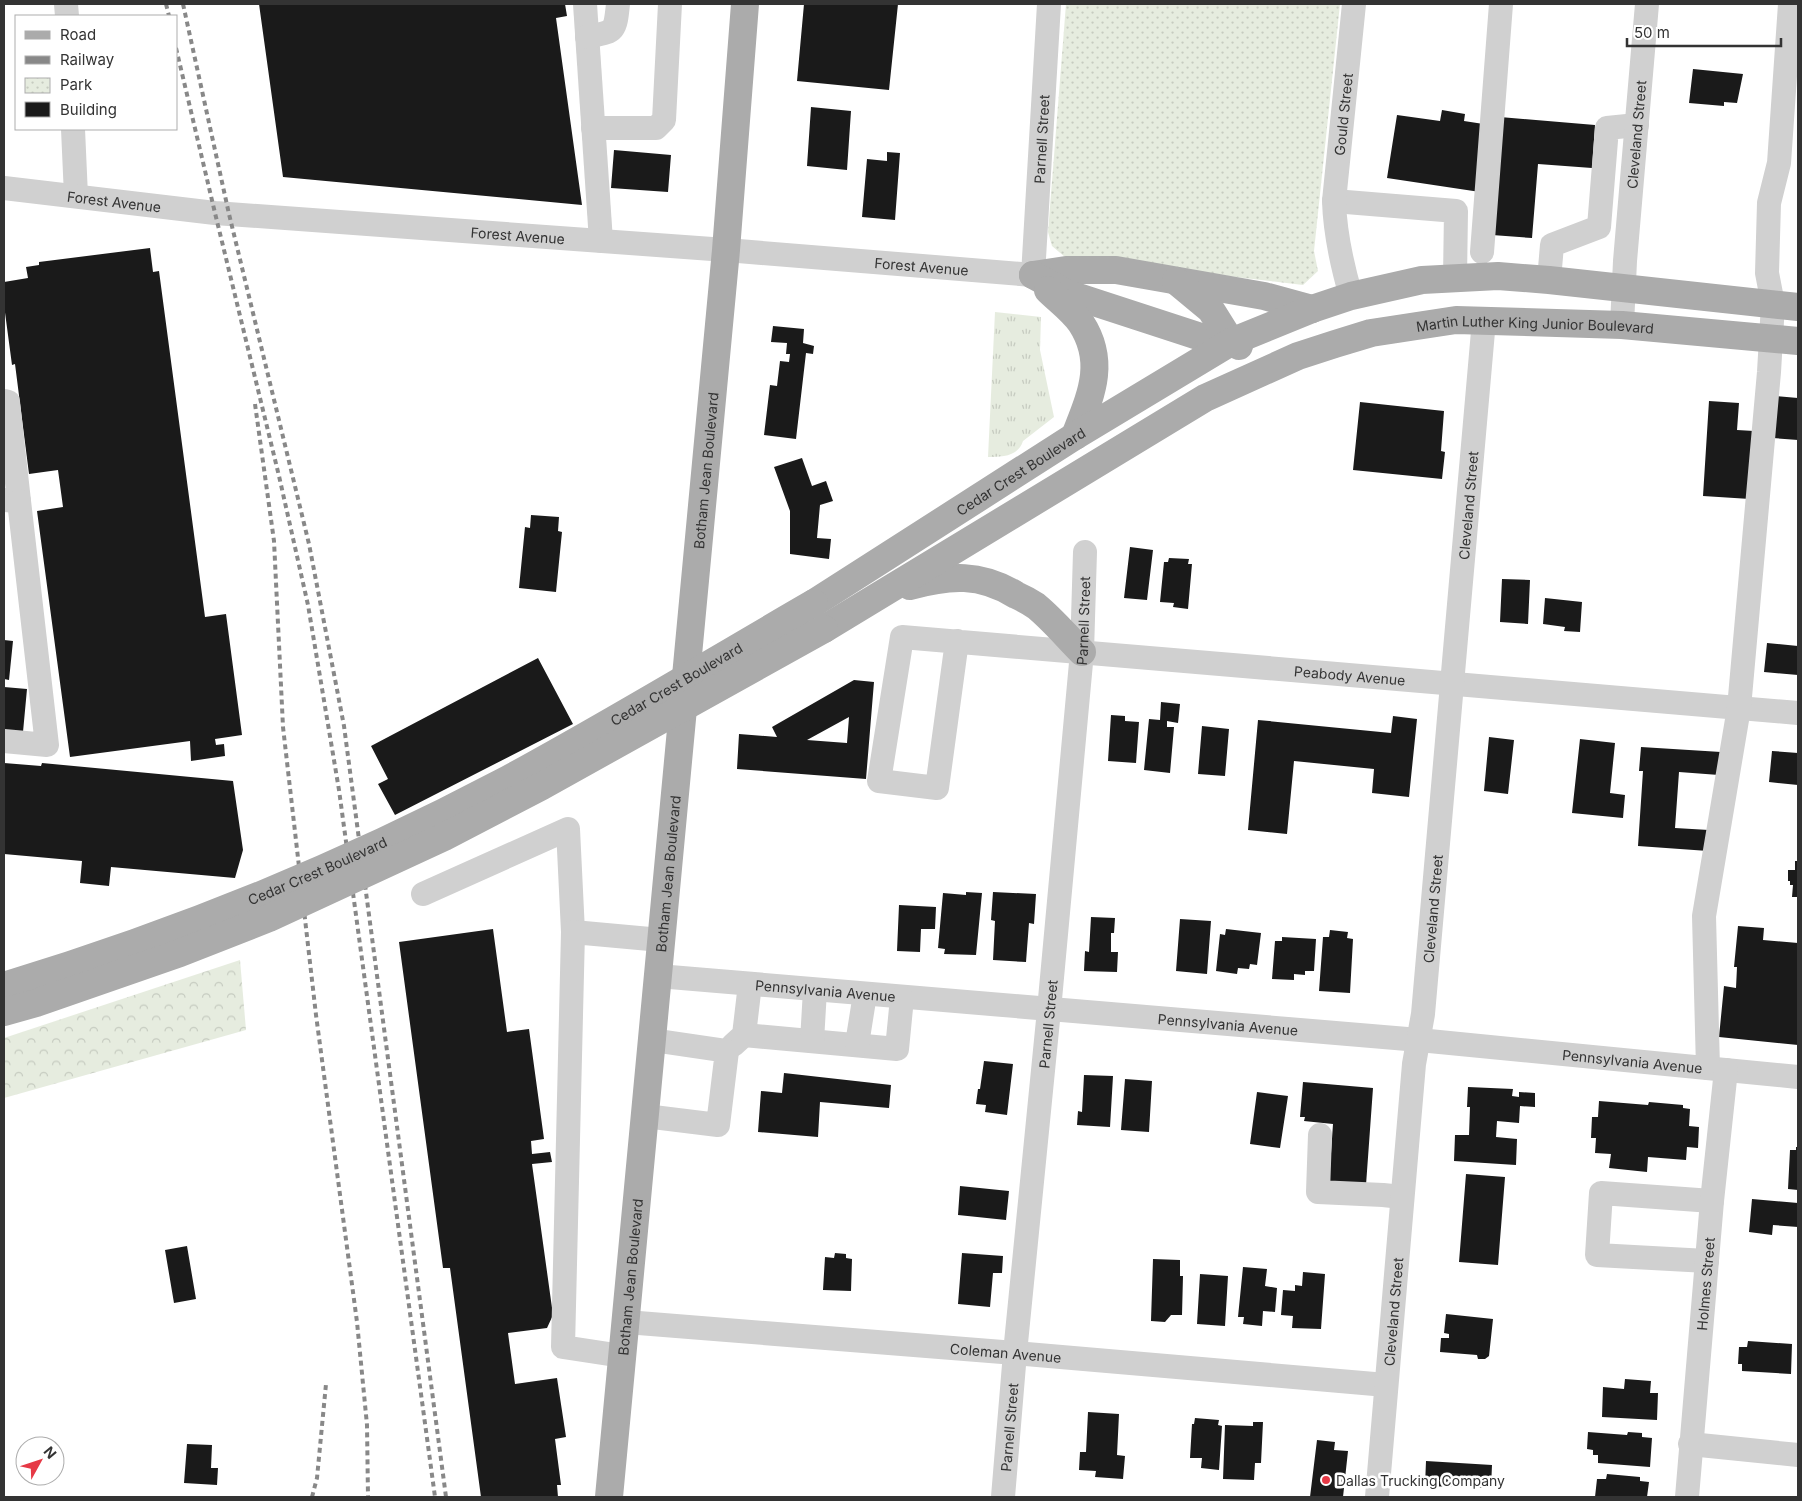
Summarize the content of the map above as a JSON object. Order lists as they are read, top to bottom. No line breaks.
{"streets":{"main road":["Martin Luther King Junior Boulevard","Botham Jean Boulevard","Cedar Crest Boulevard"],"street":["Gould Street","Cleveland Street","Parnell Street","Forest Avenue","Peabody Avenue","Pennsylvania Avenue","Holmes Street","Coleman Avenue"]},"crossings":[["Cleveland Street","Martin Luther King Junior Boulevard"],["Cleveland Street","Peabody Avenue"],["Cleveland Street","Pennsylvania Avenue"],["Cleveland Street","Coleman Avenue"],["Parnell Street","Forest Avenue"],["Parnell Street","Peabody Avenue"],["Parnell Street","Pennsylvania Avenue"],["Parnell Street","Coleman Avenue"],["Forest Avenue","Botham Jean Boulevard"],["Martin Luther King Junior Boulevard","Cedar Crest Boulevard"],["Martin Luther King Junior Boulevard","Holmes Street"],["Botham Jean Boulevard","Pennsylvania Avenue"],["Botham Jean Boulevard","Coleman Avenue"],["Peabody Avenue","Holmes Street"],["Pennsylvania Avenue","Holmes Street"]],"places":["Dallas Trucking Company"],"legend":["Road","Railway","Park","Building"],"scale_bar":"50 m","north":"top right"}
